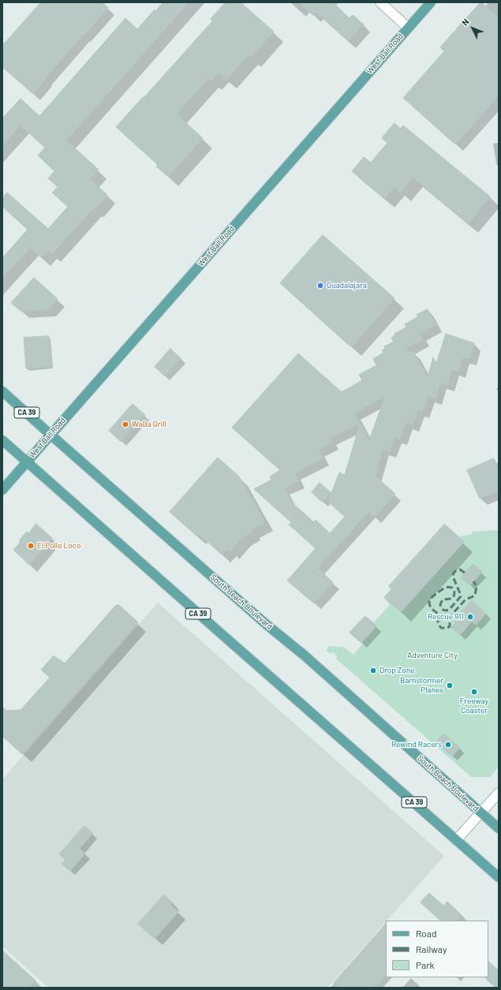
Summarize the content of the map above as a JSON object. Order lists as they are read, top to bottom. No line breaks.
{"streets":{"main road":["West Ball Road","CA 39","South Beach Boulevard"]},"crossings":[["West Ball Road","CA 39"],["West Ball Road","South Beach Boulevard"],["CA 39","South Beach Boulevard"]],"parks":["Adventure City"],"places":["Guadalajara","WaBa Grill","El Pollo Loco","Rescue 911","Drop Zone","Barnstormer Planes","Freeway Coaster","Rewind Racers"],"legend":["Road","Railway","Park"],"north":"top left"}
